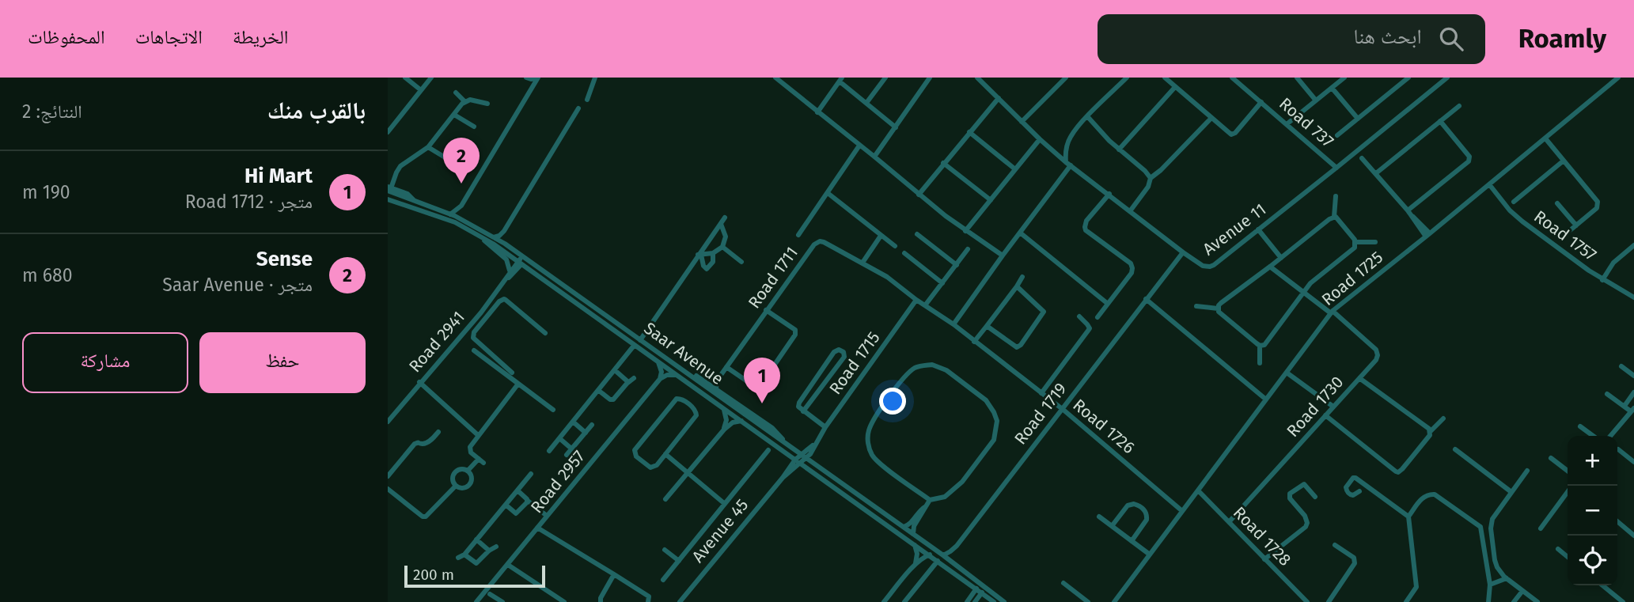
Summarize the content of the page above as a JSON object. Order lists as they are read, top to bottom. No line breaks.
{"streets":{"street":["Road 737","Avenue 11","Road 1757","Road 1711","Road 1725","Road 2941","Saar Avenue","Road 1715","Road 1730","Road 1719","Road 1726","Road 2957","Avenue 45","Road 1728"]},"crossings":[["Road 737","Avenue 11"],["Avenue 11","Road 1719"],["Road 1757","Road 1725"],["Road 1711","Road 1715"],["Road 1711","Road 1726"],["Road 1725","Road 1730"],["Road 1725","Road 1726"],["Road 1725","Road 1728"],["Road 2941","Saar Avenue"],["Saar Avenue","Road 1715"],["Saar Avenue","Road 1719"],["Saar Avenue","Road 2957"],["Saar Avenue","Avenue 45"],["Road 1715","Avenue 45"],["Road 1730","Road 1728"],["Road 1719","Road 1726"]],"scale_bar":"200 m","page":{"header":"Roamly","search":"ابحث هنا","nav":["الخريطة","الاتجاهات","المحفوظات"],"heading":["بالقرب منك","النتائج: 2"],"pins":["2","1"],"list":[{"mark":"1","name":"Hi Mart","note":"متجر · Road 1712","value":"190 m"},{"mark":"2","name":"Sense","note":"متجر · Saar Avenue","value":"680 m"}],"buttons":["حفظ","مشاركة"],"map_buttons":["+","−"],"scale":"200 m"}}
